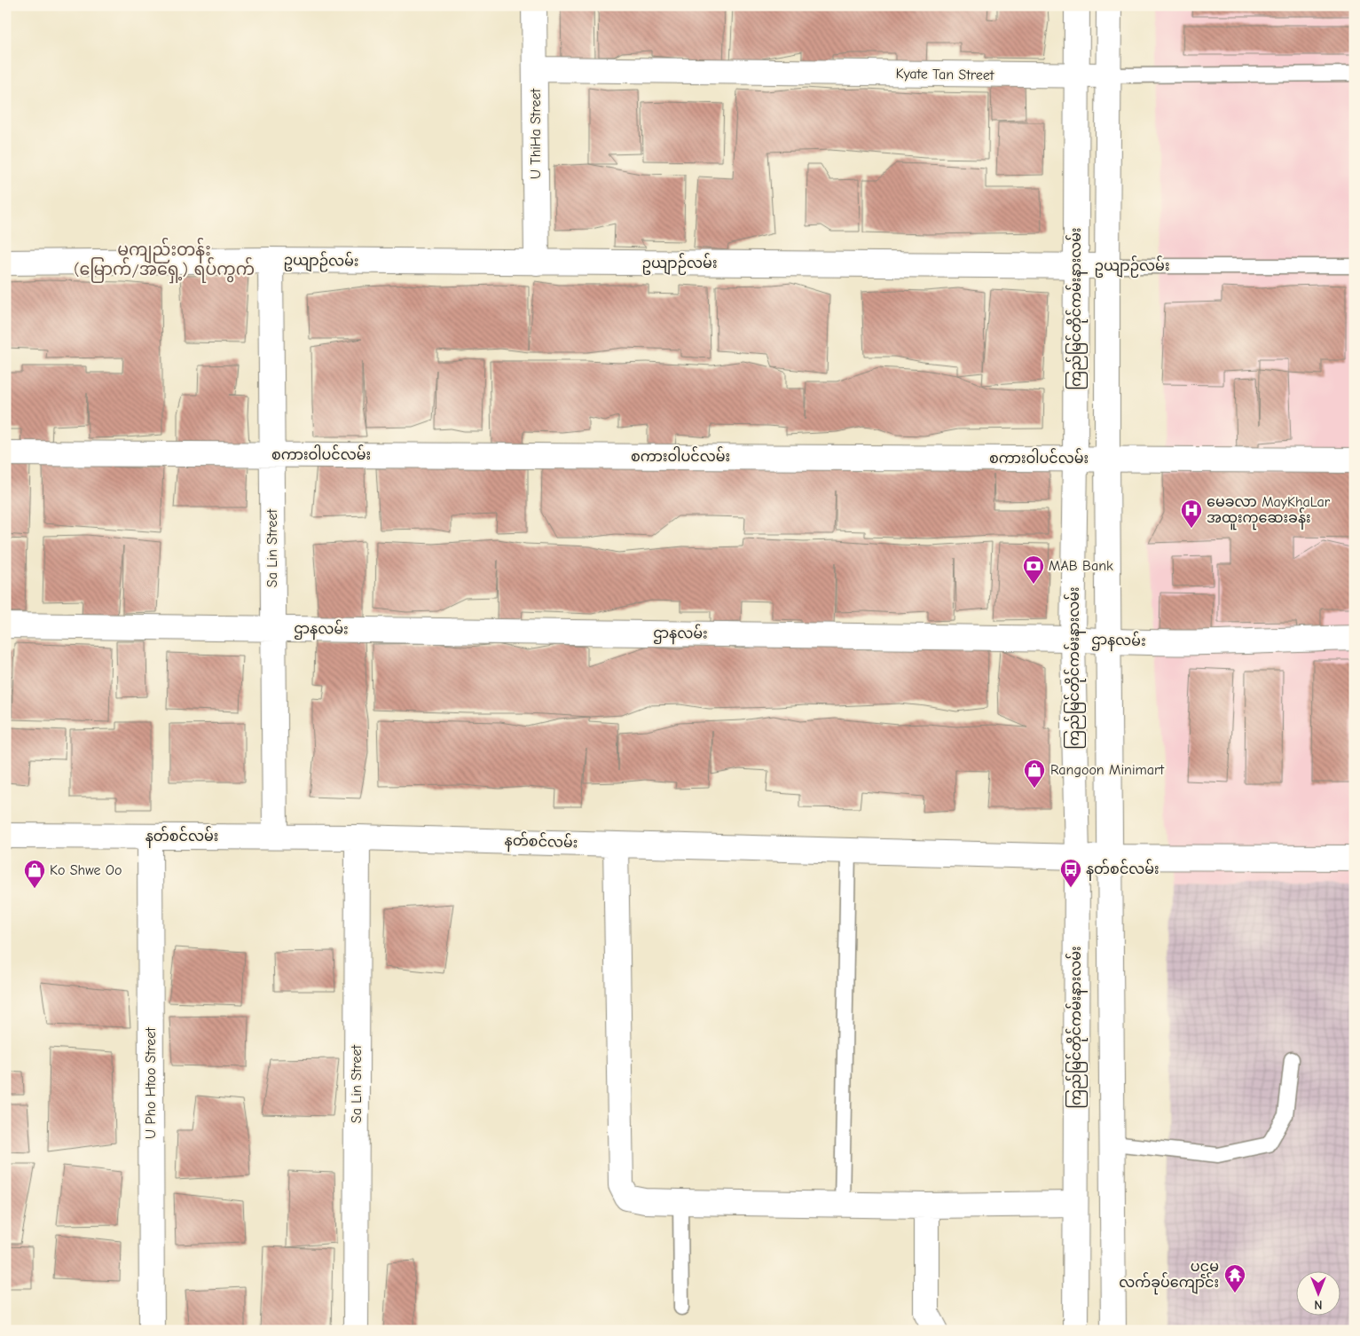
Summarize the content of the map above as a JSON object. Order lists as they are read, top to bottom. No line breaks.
{"streets":{"street":["Kyate Tan Street","U ThiHa Street","ဥယျာဉ်လမ်း","ကြည်မြင်တိုင်ကမ်းနားလမ်း","စကားဝါပင်လမ်း","Sa Lin Street","ဌာနလမ်း","နတ်စင်လမ်း","U Pho Htoo Street"]},"crossings":[["Kyate Tan Street","U ThiHa Street"],["Kyate Tan Street","ကြည်မြင်တိုင်ကမ်းနားလမ်း"],["U ThiHa Street","ဥယျာဉ်လမ်း"],["ဥယျာဉ်လမ်း","ကြည်မြင်တိုင်ကမ်းနားလမ်း"],["ဥယျာဉ်လမ်း","Sa Lin Street"],["ကြည်မြင်တိုင်ကမ်းနားလမ်း","စကားဝါပင်လမ်း"],["ကြည်မြင်တိုင်ကမ်းနားလမ်း","ဌာနလမ်း"],["ကြည်မြင်တိုင်ကမ်းနားလမ်း","နတ်စင်လမ်း"],["စကားဝါပင်လမ်း","Sa Lin Street"],["Sa Lin Street","ဌာနလမ်း"],["Sa Lin Street","နတ်စင်လမ်း"],["နတ်စင်လမ်း","U Pho Htoo Street"]],"districts":["မကျည်းတန်း (မြောက်/အရှေ့) ရပ်ကွက်"],"places":{"hospital":["မေခလာ MayKhaLar အထူးကုဆေးခန်း"],"bank":["MAB Bank"],"shop":["Rangoon Minimart","Ko Shwe Oo"],"bus stop":["နတ်စင်လမ်း"],"temple":["ပဌမ လက်ခုပ်ကျောင်း"]},"north":"bottom"}
